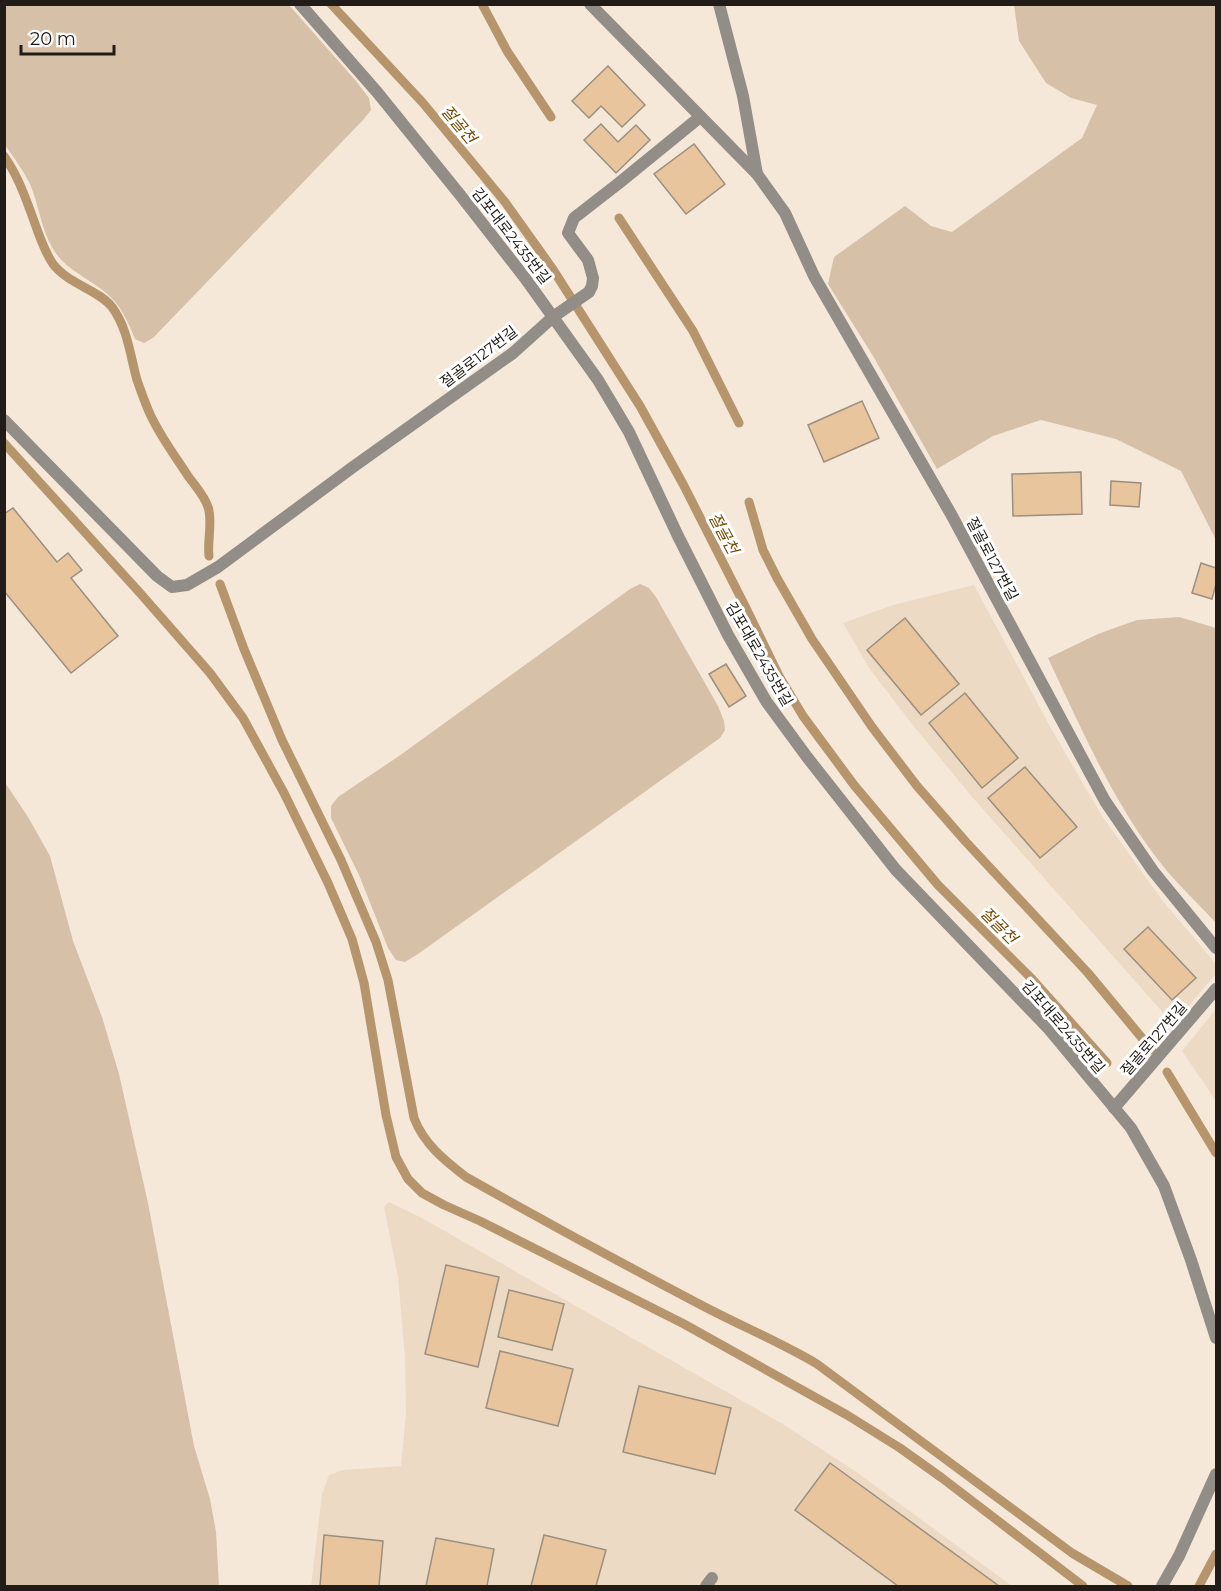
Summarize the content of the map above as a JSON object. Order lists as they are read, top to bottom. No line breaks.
{"streets":{"lane":["김포대로2435번길","절골로127번길"]},"crossings":[["김포대로2435번길","절골로127번길"]],"water":["절골천"],"scale_bar":"20 m"}
